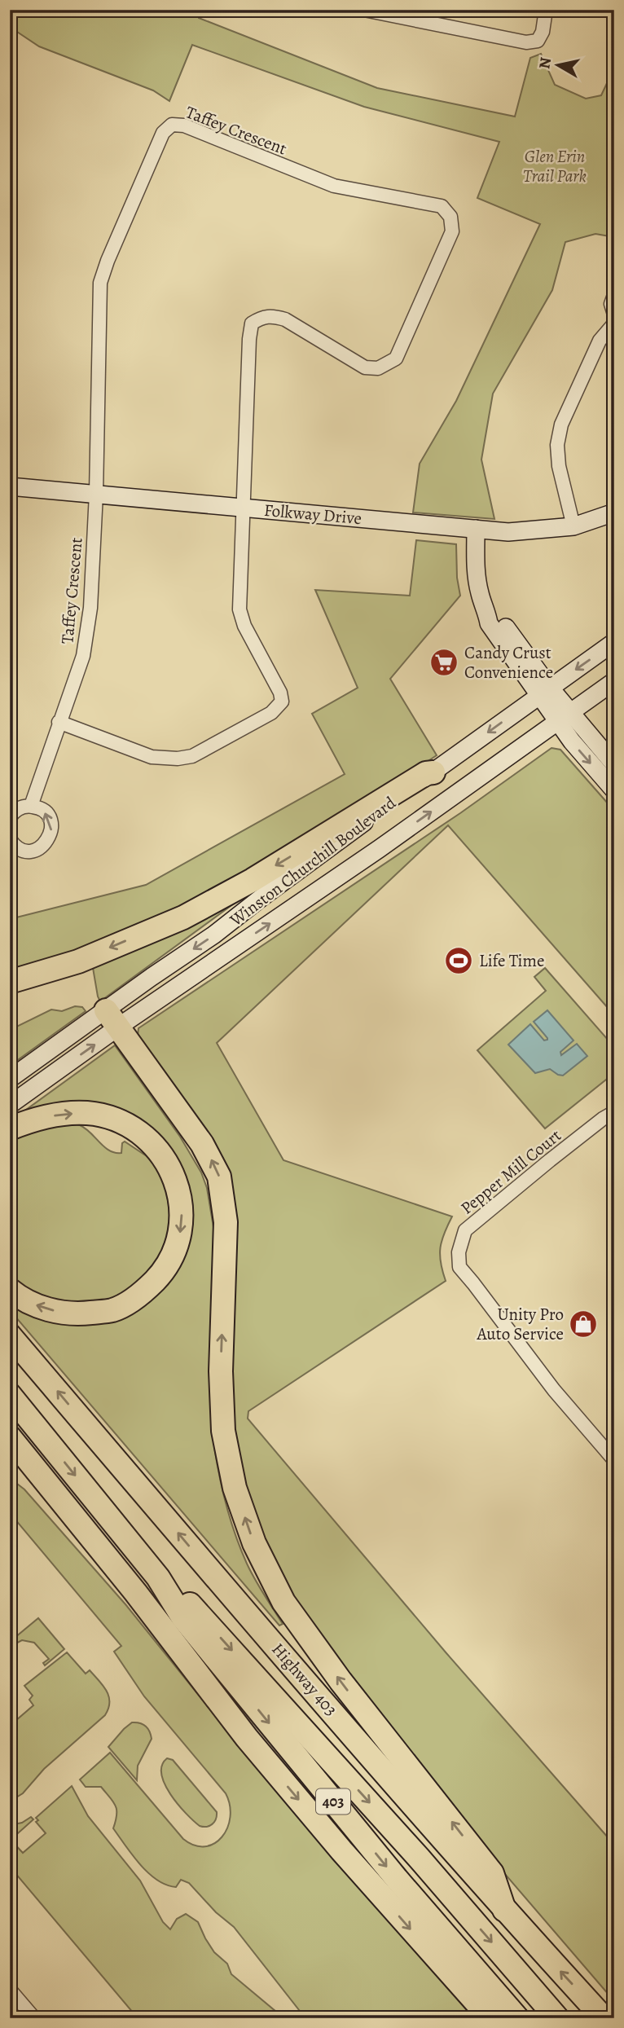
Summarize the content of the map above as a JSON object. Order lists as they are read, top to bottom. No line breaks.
{"streets":{"highway":["Highway 403","403"],"main road":["Folkway Drive","Winston Churchill Boulevard"],"street":["Taffey Crescent","Pepper Mill Court"]},"crossings":[["Taffey Crescent","Folkway Drive"]],"parks":["Glen Erin Trail Park"],"places":{"supermarket":["Candy Crust Convenience"],"sports":["Life Time"],"shop":["Unity Pro Auto Service"]},"north":"left"}
